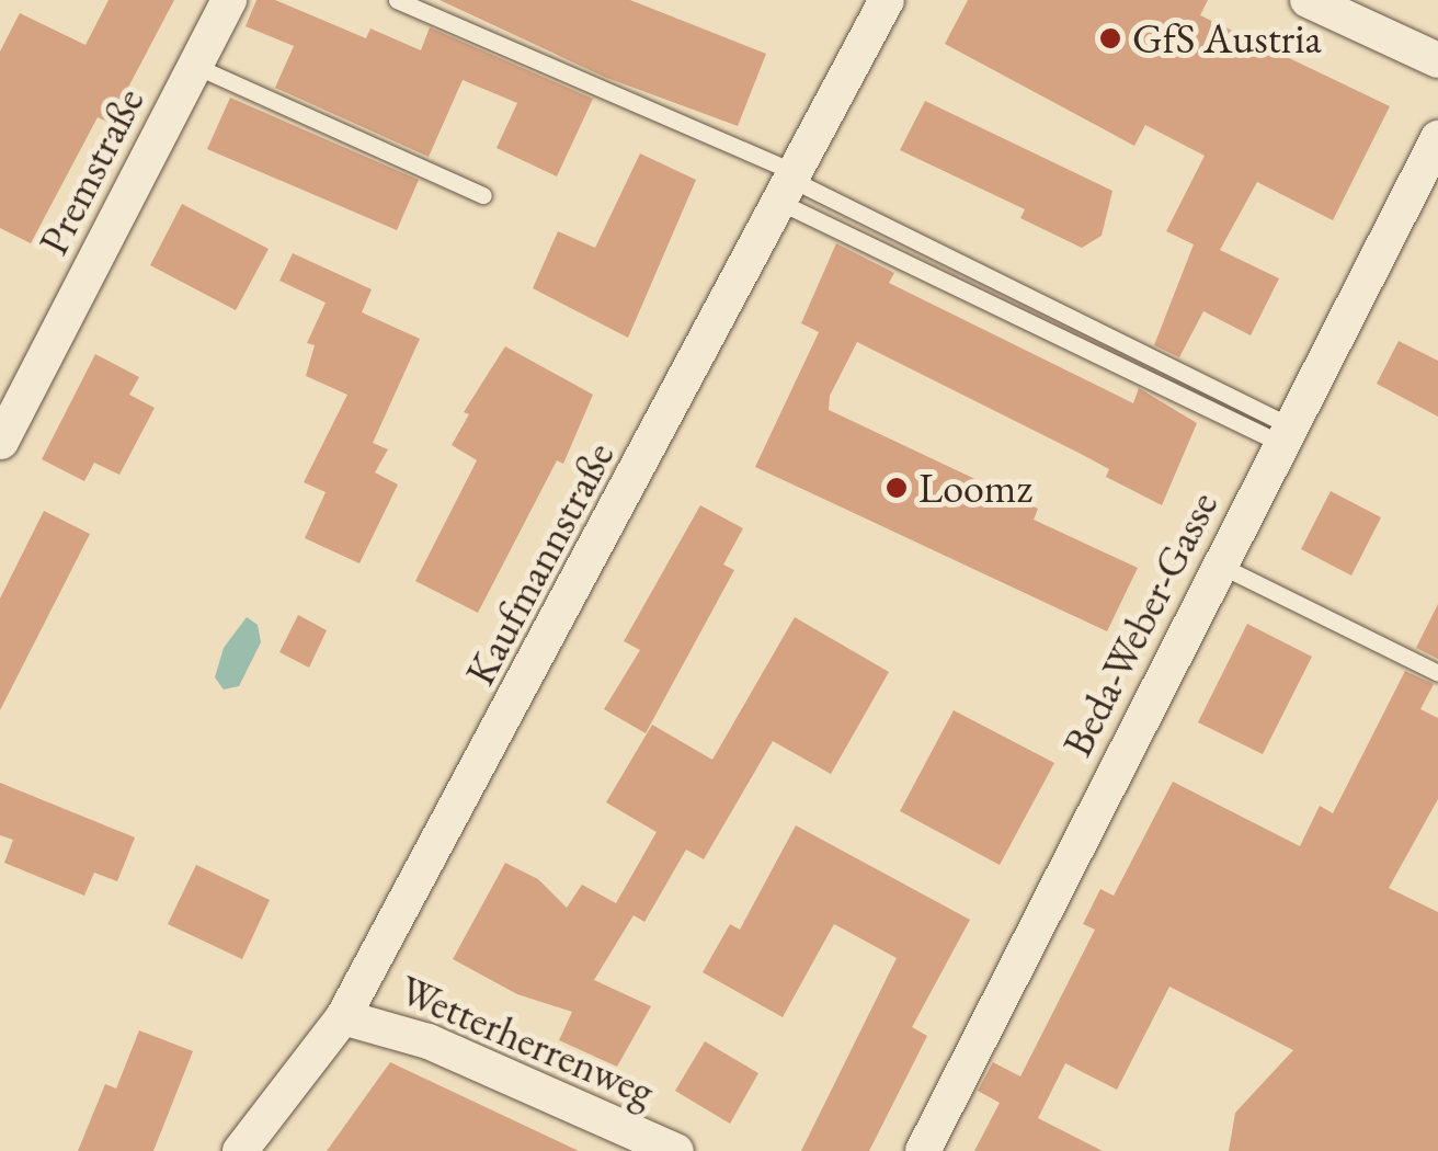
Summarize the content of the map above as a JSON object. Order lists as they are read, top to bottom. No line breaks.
{"streets":{"street":["Premstraße","Kaufmannstraße","Beda-Weber-Gasse","Wetterherrenweg"]},"crossings":[["Kaufmannstraße","Wetterherrenweg"]],"places":["GfS Austria","Loomz"]}
